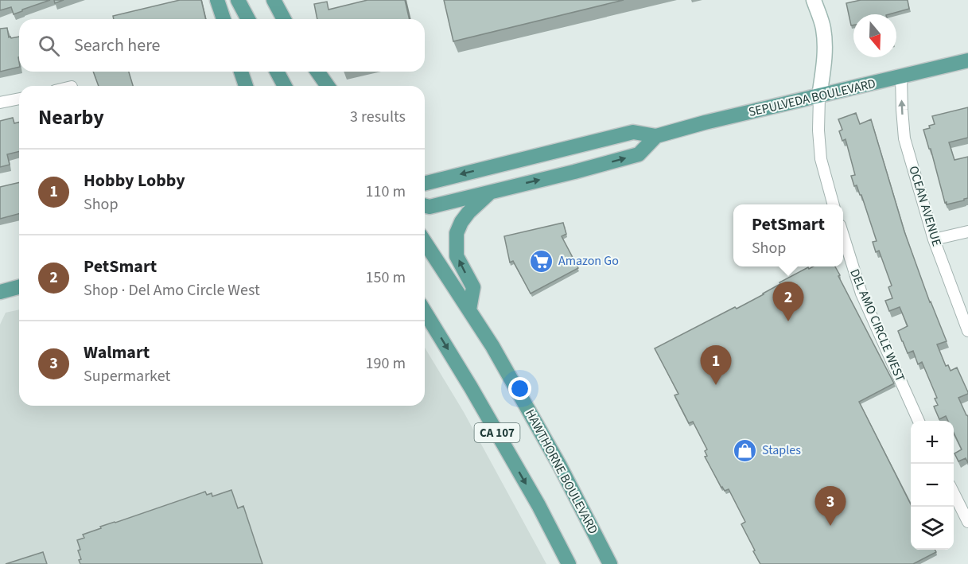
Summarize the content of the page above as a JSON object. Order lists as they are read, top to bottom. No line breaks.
{"streets":{"main road":["SEPULVEDA BOULEVARD","CA 107","HAWTHORNE BOULEVARD"],"street":["OCEAN AVENUE","DEL AMO CIRCLE WEST"]},"crossings":[["SEPULVEDA BOULEVARD","OCEAN AVENUE"]],"places":{"supermarket":["Amazon Go"],"shop":["Staples"]},"north":"bottom","page":{"search":"Search here","heading":["Nearby","3 results"],"list":[{"mark":"1","name":"Hobby Lobby","note":"Shop","value":"110 m"},{"mark":"2","name":"PetSmart","note":"Shop · Del Amo Circle West","value":"150 m"},{"mark":"3","name":"Walmart","note":"Supermarket","value":"190 m"}],"popup":["PetSmart","Shop"],"pins":["2","1","3"],"map_buttons":["+","−"]}}
